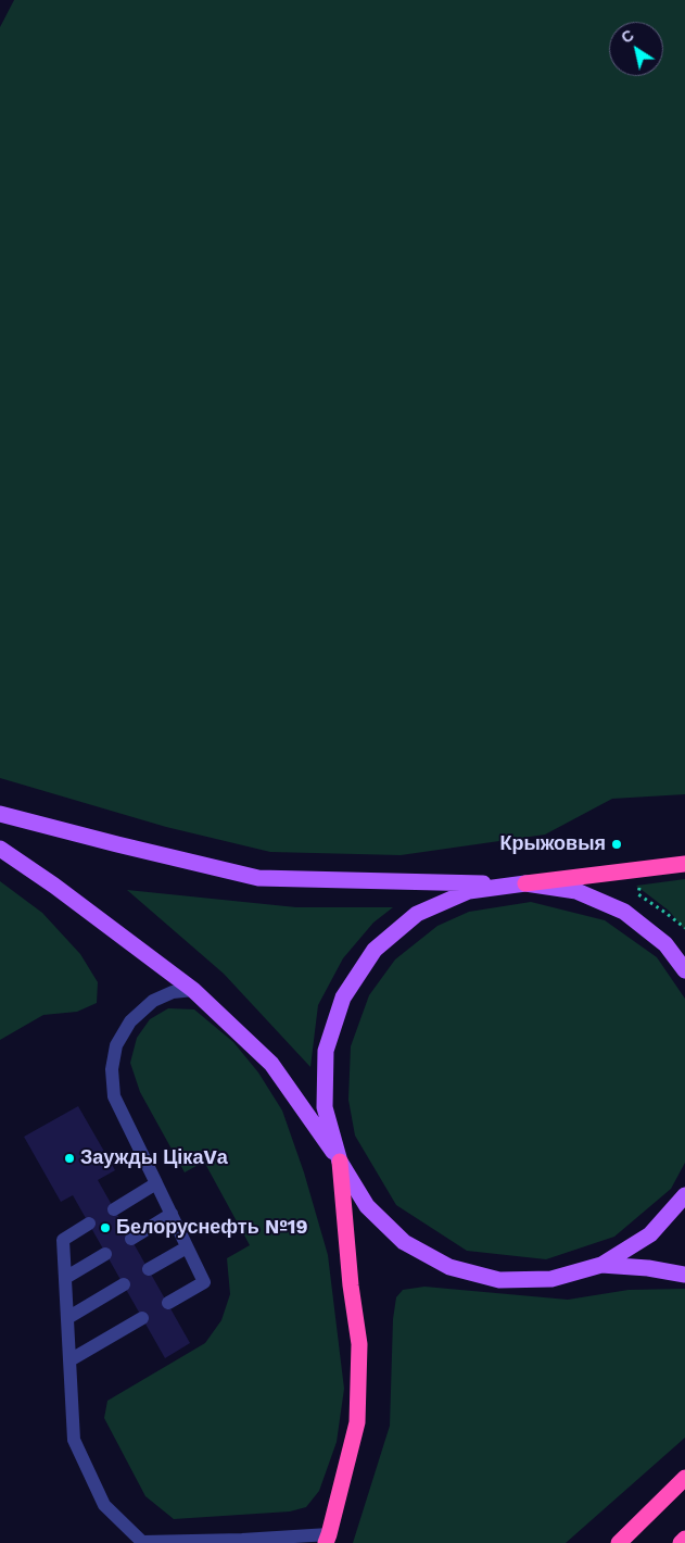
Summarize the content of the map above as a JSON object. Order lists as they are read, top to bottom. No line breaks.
{"places":["Крыжовыя","Заужды ЦікаVа","Белоруснефть №19"],"north":"top left"}
